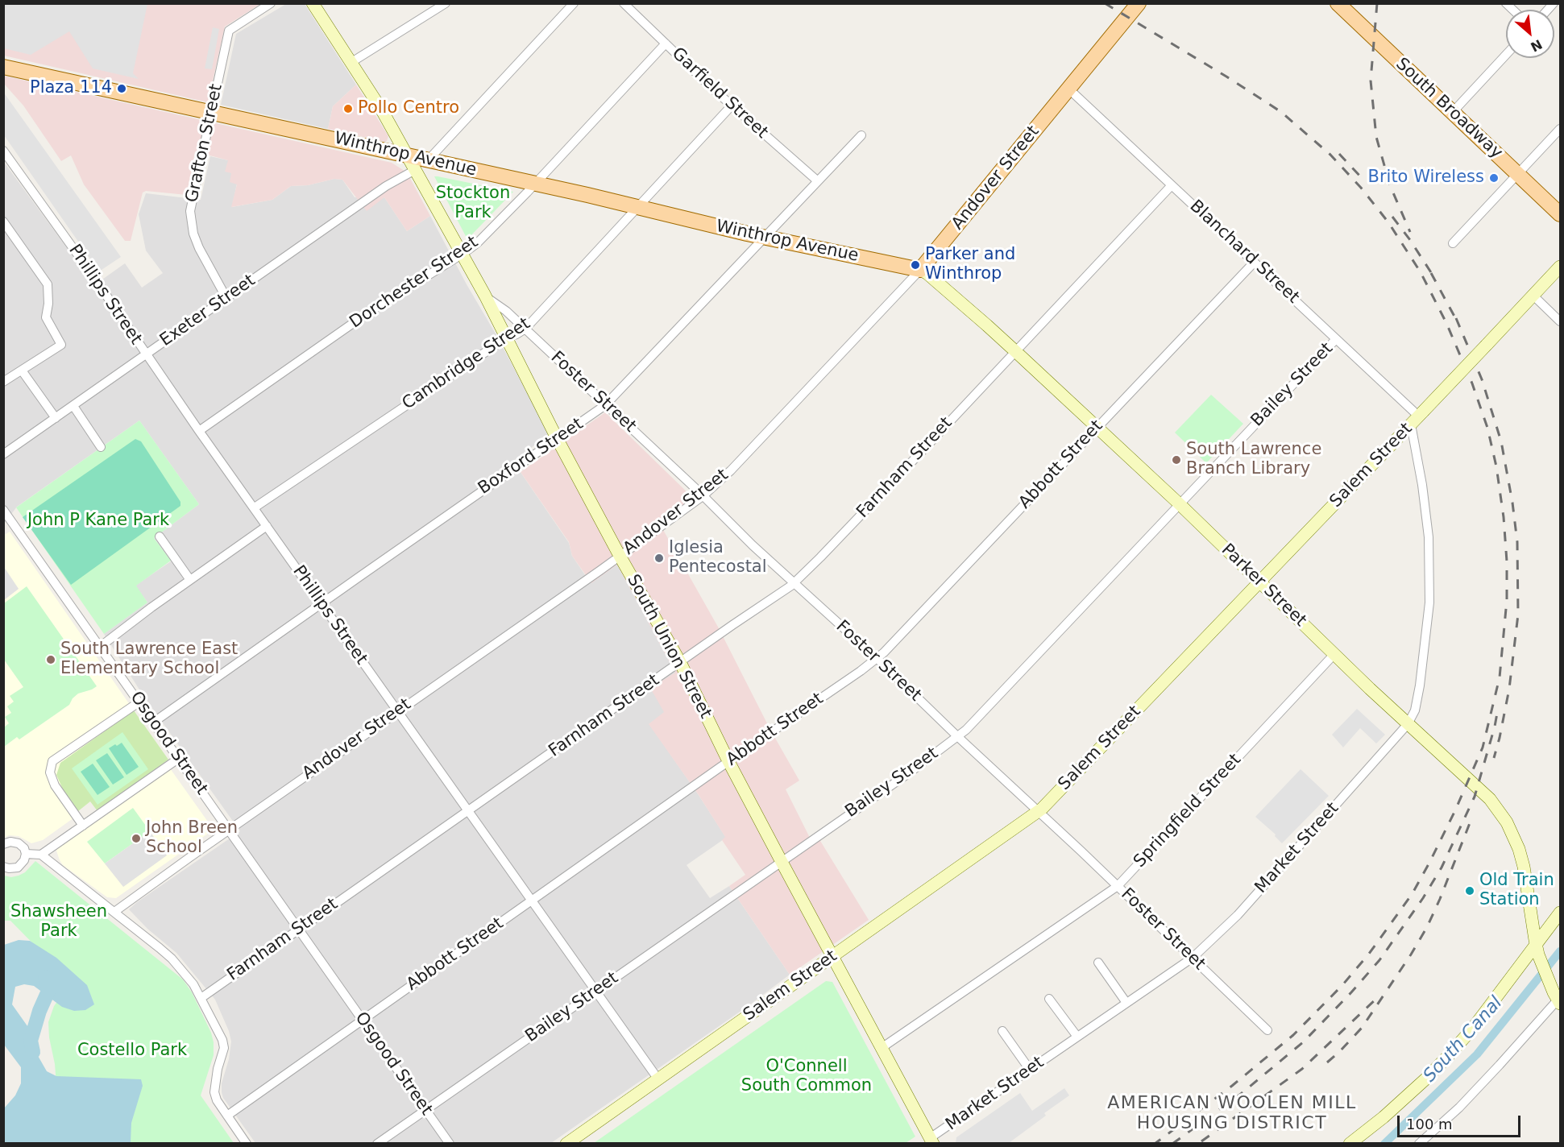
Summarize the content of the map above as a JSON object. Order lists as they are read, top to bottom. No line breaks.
{"streets":{"main road":["South Broadway","Winthrop Avenue","Andover Street","Salem Street","Parker Street","South Union Street"],"street":["Garfield Street","Grafton Street","Blanchard Street","Dorchester Street","Phillips Street","Exeter Street","Cambridge Street","Bailey Street","Foster Street","Boxford Street","Abbott Street","Farnham Street","Osgood Street","Springfield Street","Market Street"]},"crossings":[["Garfield Street","Dorchester Street"],["Garfield Street","Cambridge Street"],["Garfield Street","Boxford Street"],["Grafton Street","Winthrop Avenue"],["Grafton Street","Exeter Street"],["Winthrop Avenue","Andover Street"],["Winthrop Avenue","Dorchester Street"],["Winthrop Avenue","Cambridge Street"],["Winthrop Avenue","Boxford Street"],["Winthrop Avenue","Parker Street"],["Winthrop Avenue","South Union Street"],["Andover Street","Blanchard Street"],["Andover Street","Phillips Street"],["Andover Street","Foster Street"],["Andover Street","Parker Street"],["Andover Street","South Union Street"],["Andover Street","Osgood Street"],["Blanchard Street","Bailey Street"],["Blanchard Street","Abbott Street"],["Blanchard Street","Salem Street"],["Blanchard Street","Farnham Street"],["Blanchard Street","Market Street"],["Dorchester Street","Phillips Street"],["Dorchester Street","South Union Street"],["Phillips Street","Exeter Street"],["Phillips Street","Cambridge Street"],["Phillips Street","Bailey Street"],["Phillips Street","Boxford Street"],["Phillips Street","Abbott Street"],["Phillips Street","Salem Street"],["Phillips Street","Farnham Street"],["Exeter Street","South Union Street"],["Cambridge Street","Foster Street"],["Cambridge Street","South Union Street"],["Bailey Street","Foster Street"],["Bailey Street","Parker Street"],["Bailey Street","South Union Street"],["Bailey Street","Osgood Street"],["Foster Street","Boxford Street"],["Foster Street","Abbott Street"],["Foster Street","Salem Street"],["Foster Street","Farnham Street"],["Foster Street","South Union Street"],["Foster Street","Springfield Street"],["Foster Street","Market Street"],["Boxford Street","South Union Street"],["Boxford Street","Osgood Street"],["Abbott Street","Parker Street"],["Abbott Street","South Union Street"],["Abbott Street","Osgood Street"],["Salem Street","Parker Street"],["Salem Street","South Union Street"],["Salem Street","Market Street"],["Farnham Street","Parker Street"],["Farnham Street","South Union Street"],["Farnham Street","Osgood Street"],["Parker Street","Springfield Street"],["Parker Street","Market Street"],["South Union Street","Springfield Street"],["South Union Street","Market Street"]],"districts":["AMERICAN WOOLEN MILL HOUSING DISTRICT"],"water":["South Canal"],"parks":["Stockton Park","John P Kane Park","Shawsheen Park","Costello Park","O'Connell South Common"],"places":["Plaza 114","Pollo Centro","Brito Wireless","Parker and Winthrop","South Lawrence Branch Library","Iglesia Pentecostal","South Lawrence East Elementary School","John Breen School","Old Train Station"],"scale_bar":"100 m","north":"bottom right"}
